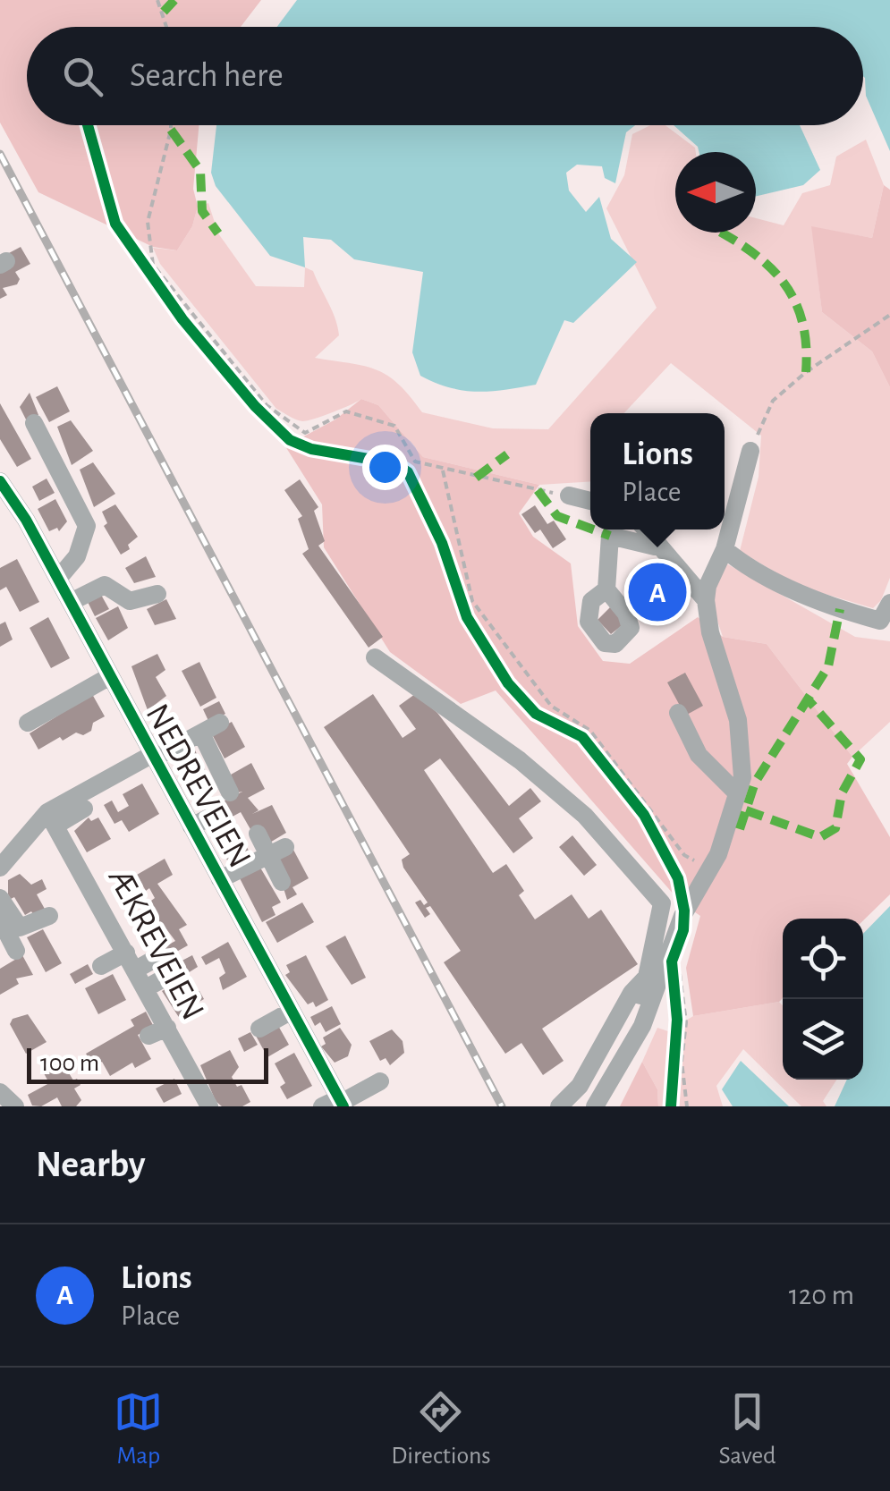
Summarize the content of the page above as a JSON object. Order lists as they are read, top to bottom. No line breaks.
{"streets":{"street":["NEDREVEIEN","ÆKREVEIEN"]},"scale_bar":"100 m","north":"left","page":{"search":"Search here","popup":["Lions","Place"],"pins":"A","scale":"100 m","heading":"Nearby","list":[{"mark":"A","name":"Lions","note":"Place","value":"120 m"}],"nav":["Map","Directions","Saved"]}}
